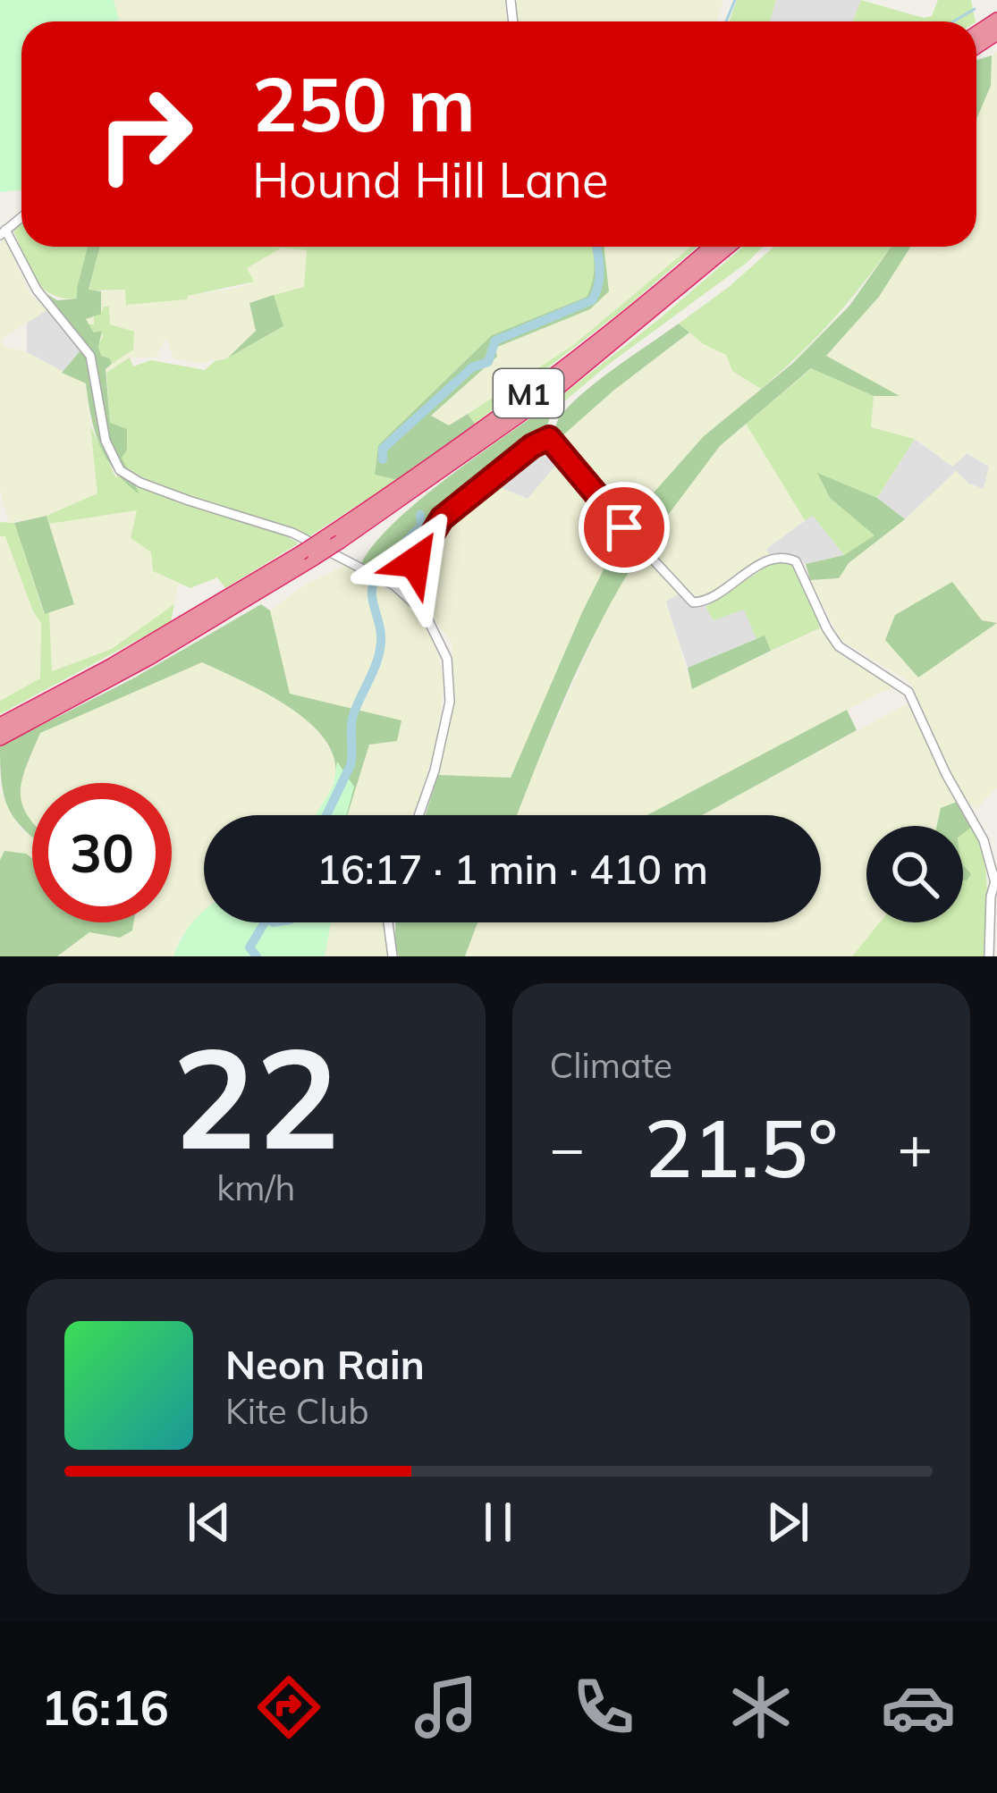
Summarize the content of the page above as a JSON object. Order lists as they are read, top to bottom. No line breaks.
{"streets":{"highway":["M1"]},"page":{"turn":["250 m","Hound Hill Lane"],"limit":"30","trip":"16:17 · 1 min · 410 m","tile":[["22","km/h"],"Climate"],"heat":["−","21.5°","+"],"song":["Neon Rain","Kite Club"],"tabs":"16:16"}}
